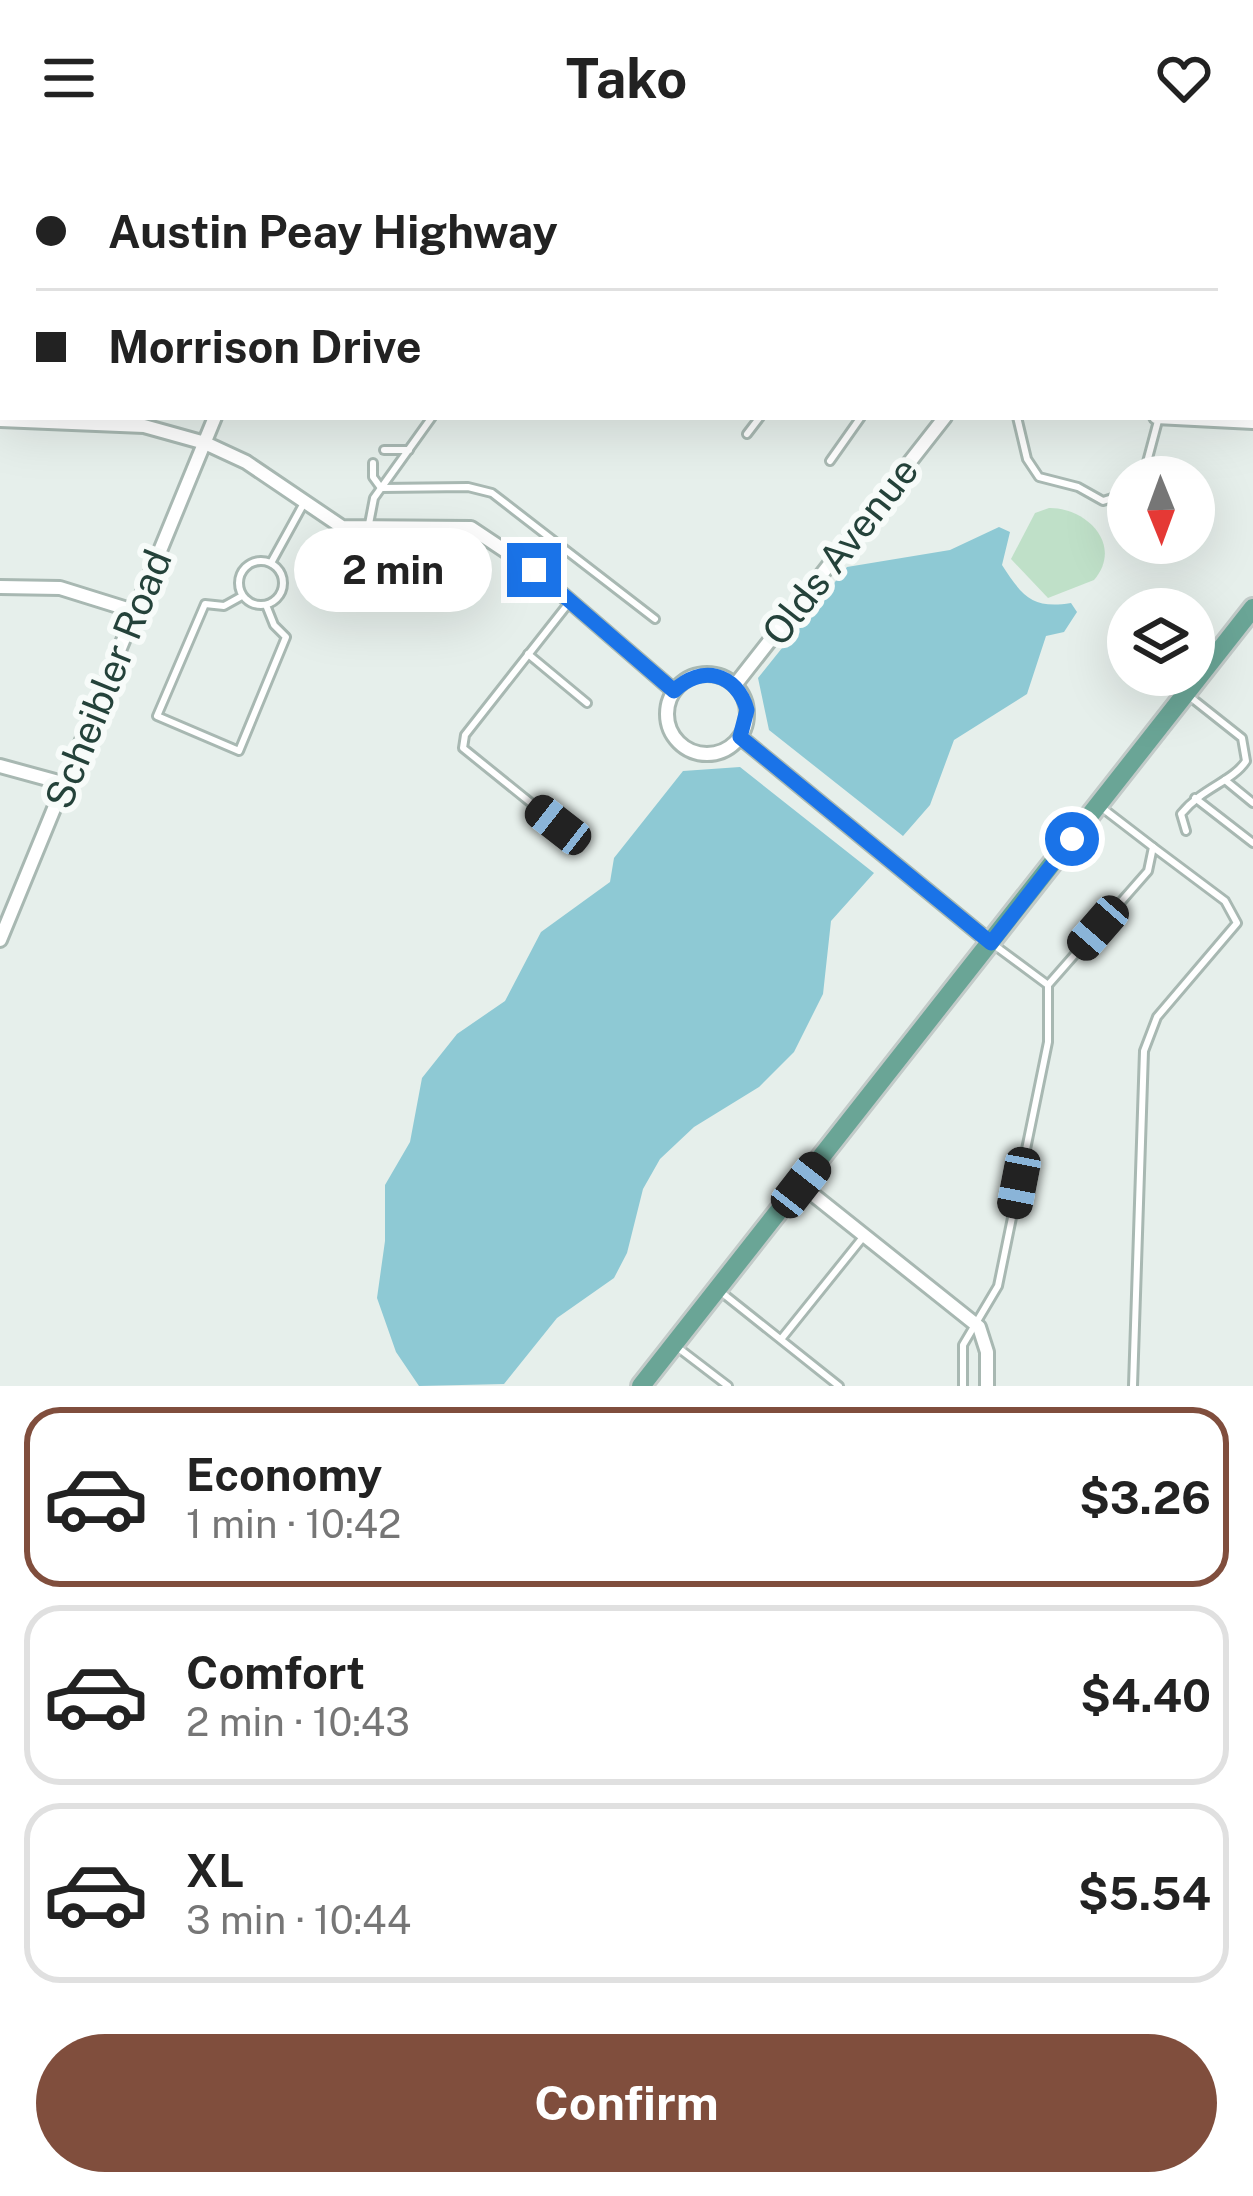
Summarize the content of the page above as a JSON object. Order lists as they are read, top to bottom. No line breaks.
{"streets":{"street":["Olds Avenue","Scheibler Road"]},"north":"bottom","page":{"header":"Tako","banner":["Austin Peay Highway","Morrison Drive"],"bubble":"2 min","list":[{"name":"Economy","note":"1 min · 10:42","value":"$3.26"},{"name":"Comfort","note":"2 min · 10:43","value":"$4.40"},{"name":"XL","note":"3 min · 10:44","value":"$5.54"}],"buttons":"Confirm"}}
